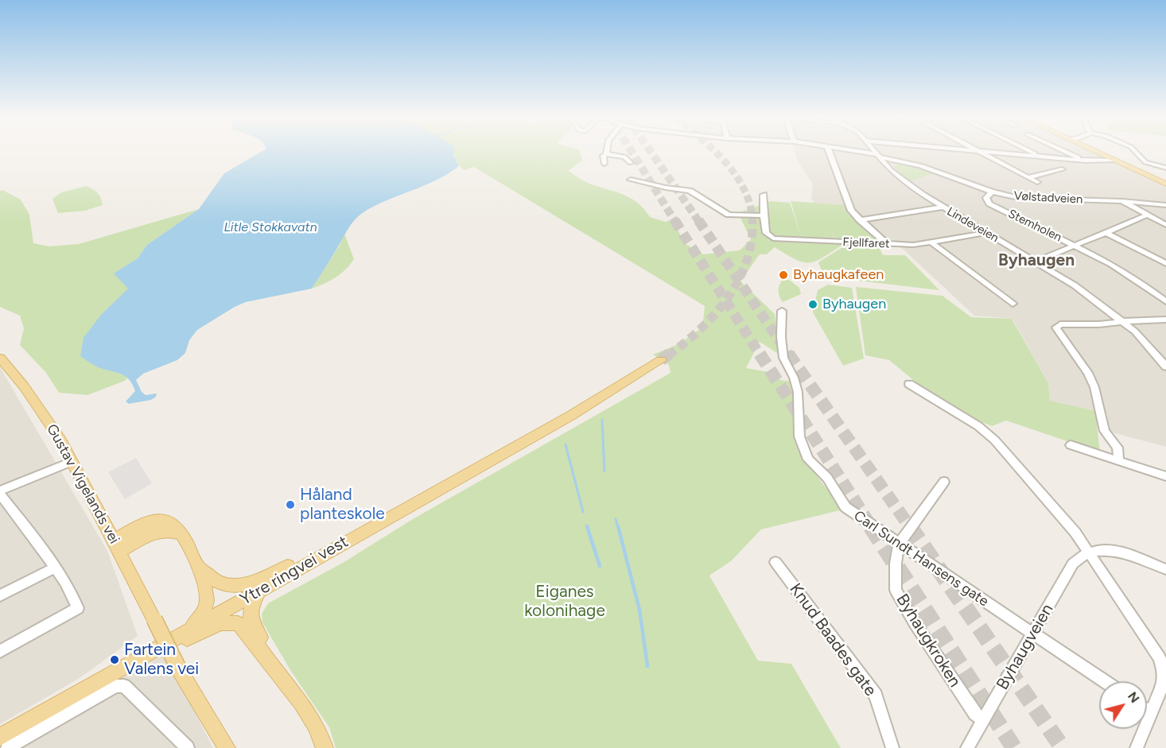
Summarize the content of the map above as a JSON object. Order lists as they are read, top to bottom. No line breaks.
{"streets":{"main road":["Gustav Vigelands vei","Ytre ringvei vest"],"street":["Vølstadveien","Lindeveien","Stemholen","Fjellfaret","Carl Sundt Hansens gate","Knud Baades gate","Byhaugkroken","Byhaugveien"]},"crossings":[["Vølstadveien","Lindeveien"],["Vølstadveien","Stemholen"],["Lindeveien","Fjellfaret"],["Carl Sundt Hansens gate","Byhaugkroken"],["Carl Sundt Hansens gate","Byhaugveien"],["Byhaugkroken","Byhaugveien"]],"districts":["Byhaugen"],"water":["Litle Stokkavatn"],"parks":["Eiganes kolonihage"],"places":["Byhaugkafeen","Byhaugen","Håland planteskole","Fartein Valens vei"],"north":"top right"}
